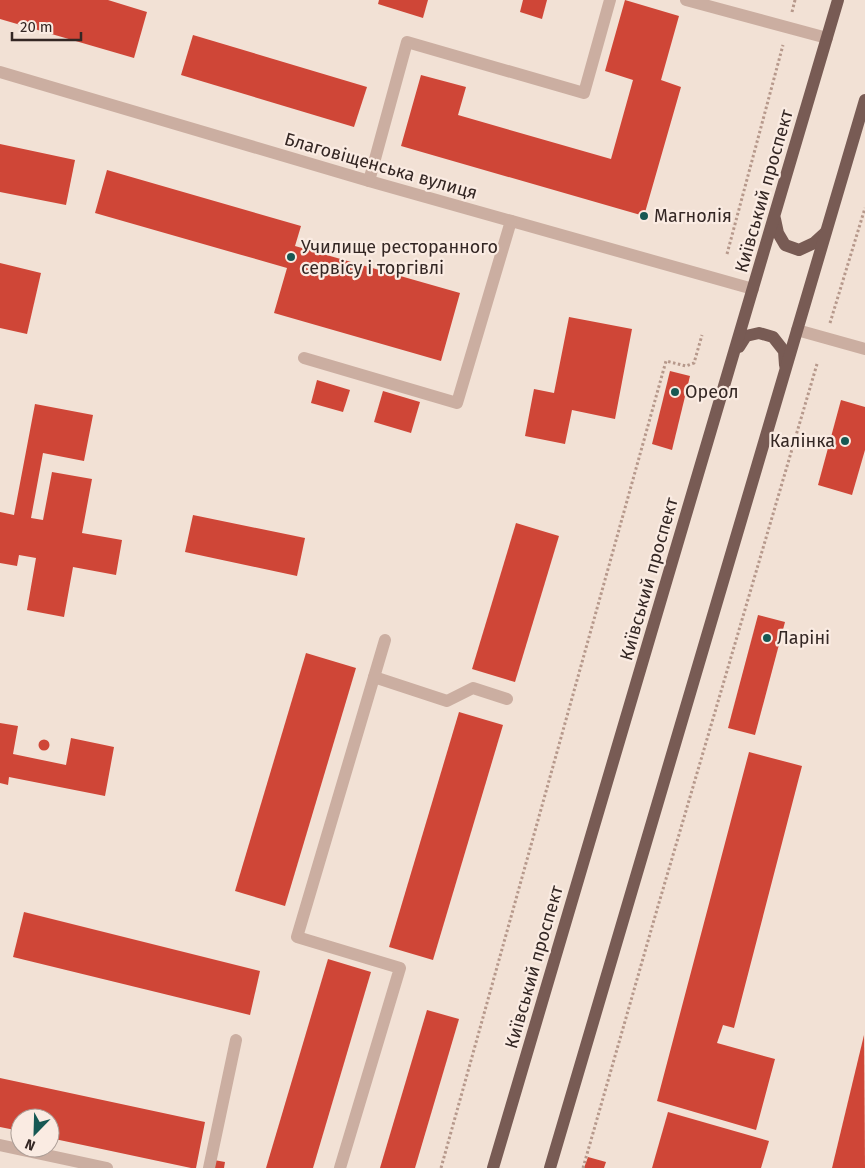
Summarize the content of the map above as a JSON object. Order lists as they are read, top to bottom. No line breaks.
{"streets":{"main road":["Київський проспект"],"street":["Благовіщенська вулиця"]},"crossings":[["Благовіщенська вулиця","Київський проспект"]],"places":["Магнолія","Училище ресторанного сервісу і торгівлі","Ореол","Калінка","Ларіні"],"scale_bar":"20 m","north":"bottom left"}
